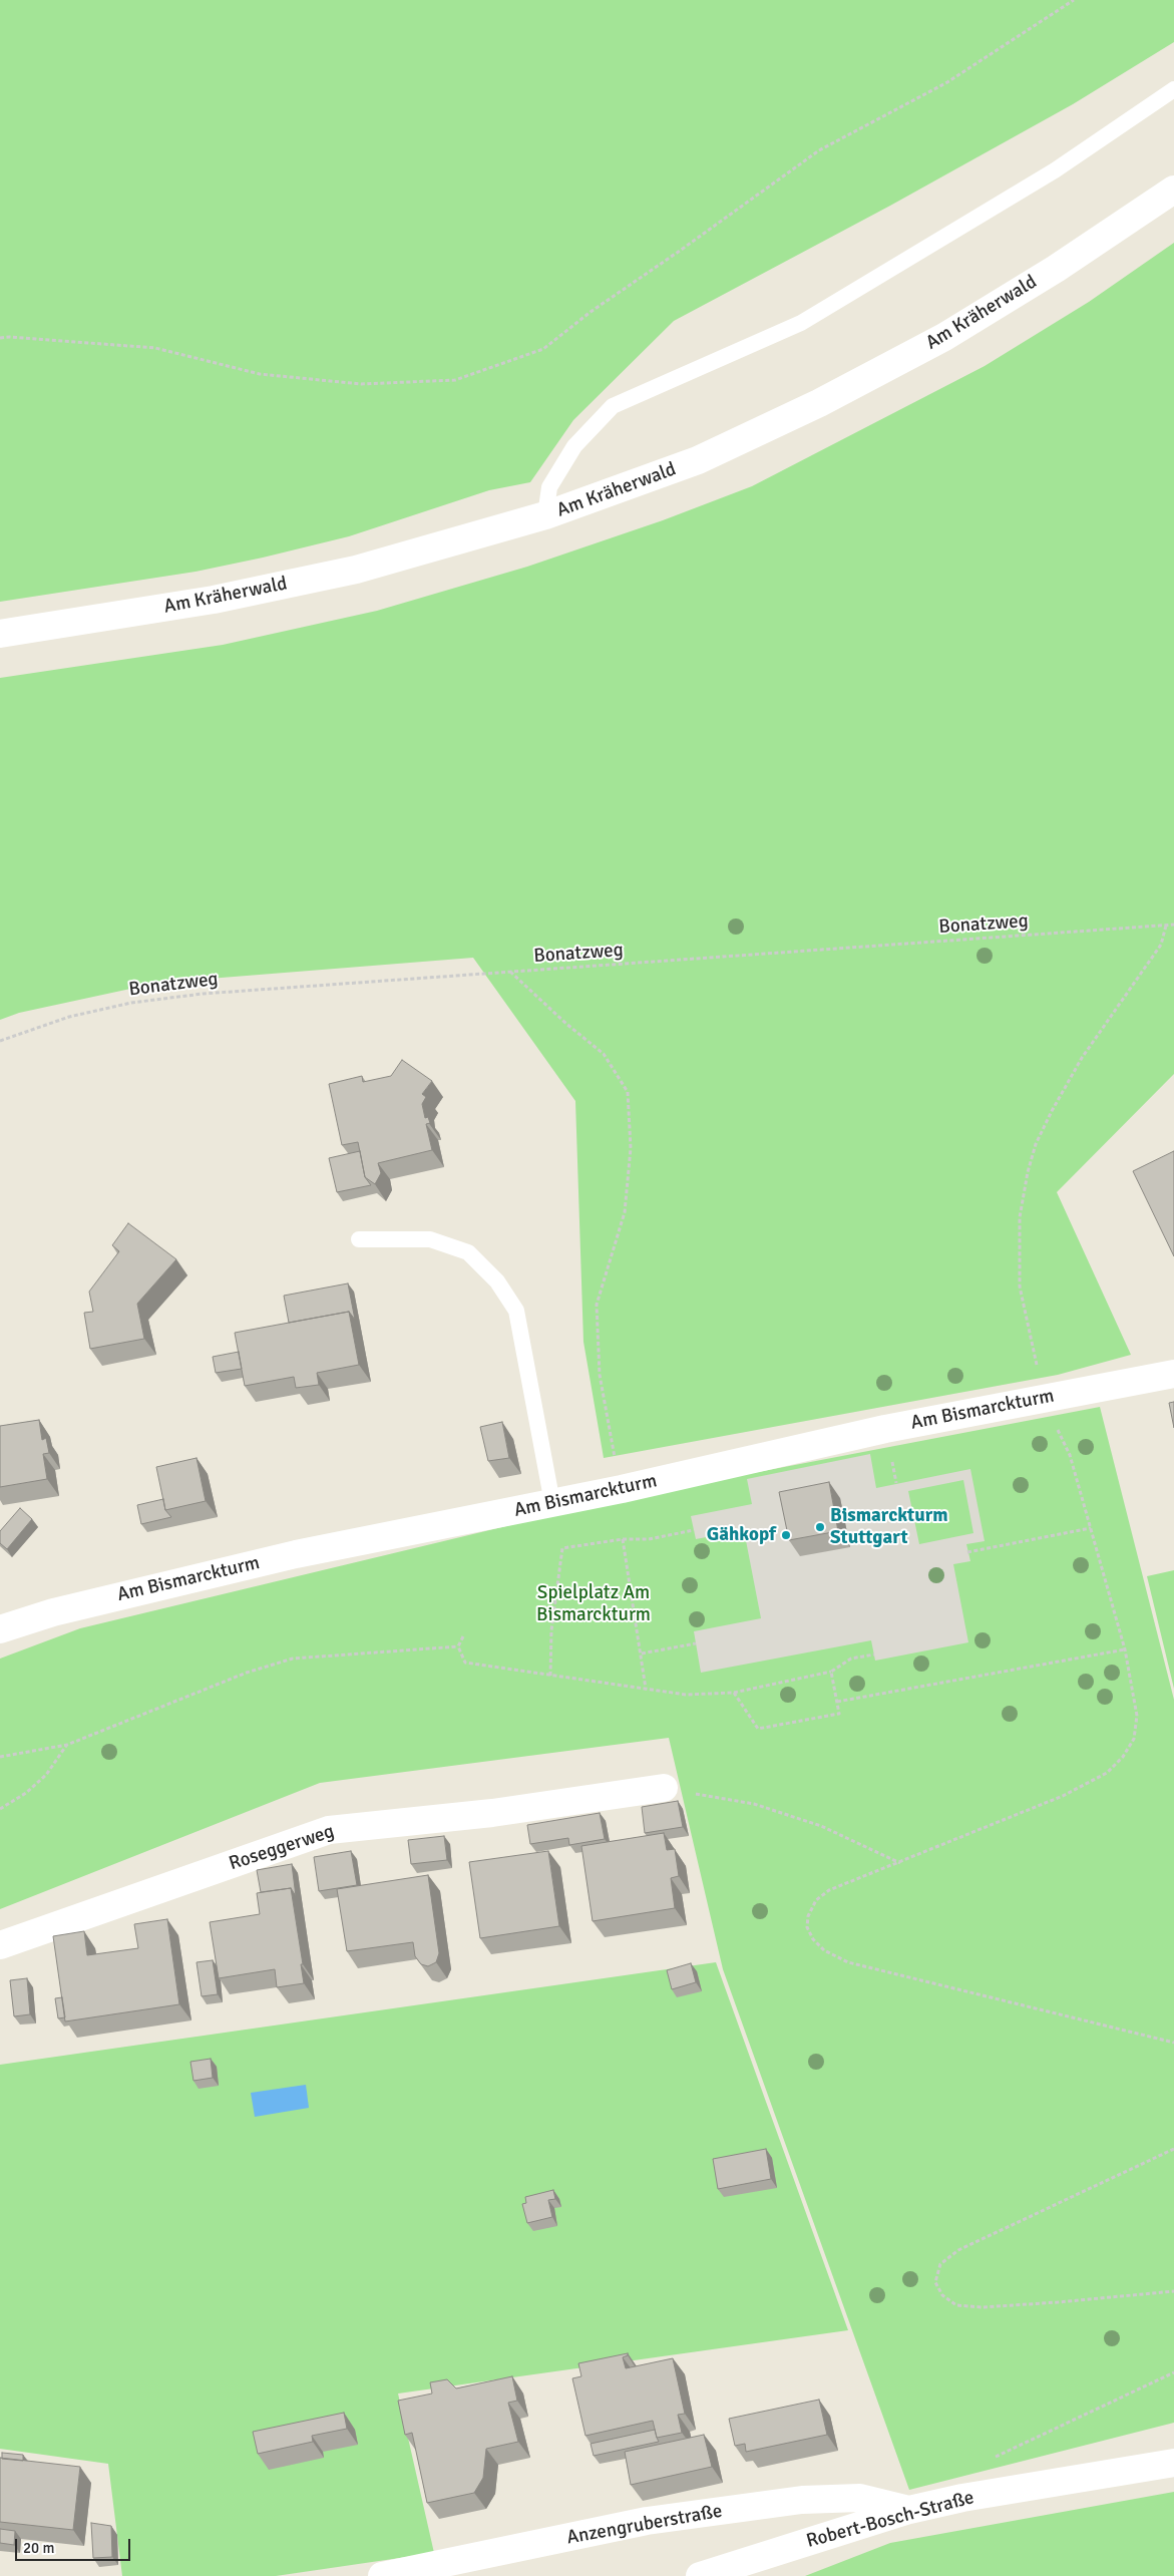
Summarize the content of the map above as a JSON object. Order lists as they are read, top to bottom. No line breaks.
{"streets":{"street":["Am Kräherwald","Am Bismarckturm","Roseggerweg","Robert-Bosch-Straße","Anzengruberstraße"],"path":["Bonatzweg"]},"crossings":[["Robert-Bosch-Straße","Anzengruberstraße"]],"parks":["Spielplatz Am Bismarckturm"],"places":["Bismarckturm Stuttgart","Gähkopf"],"scale_bar":"20 m"}
